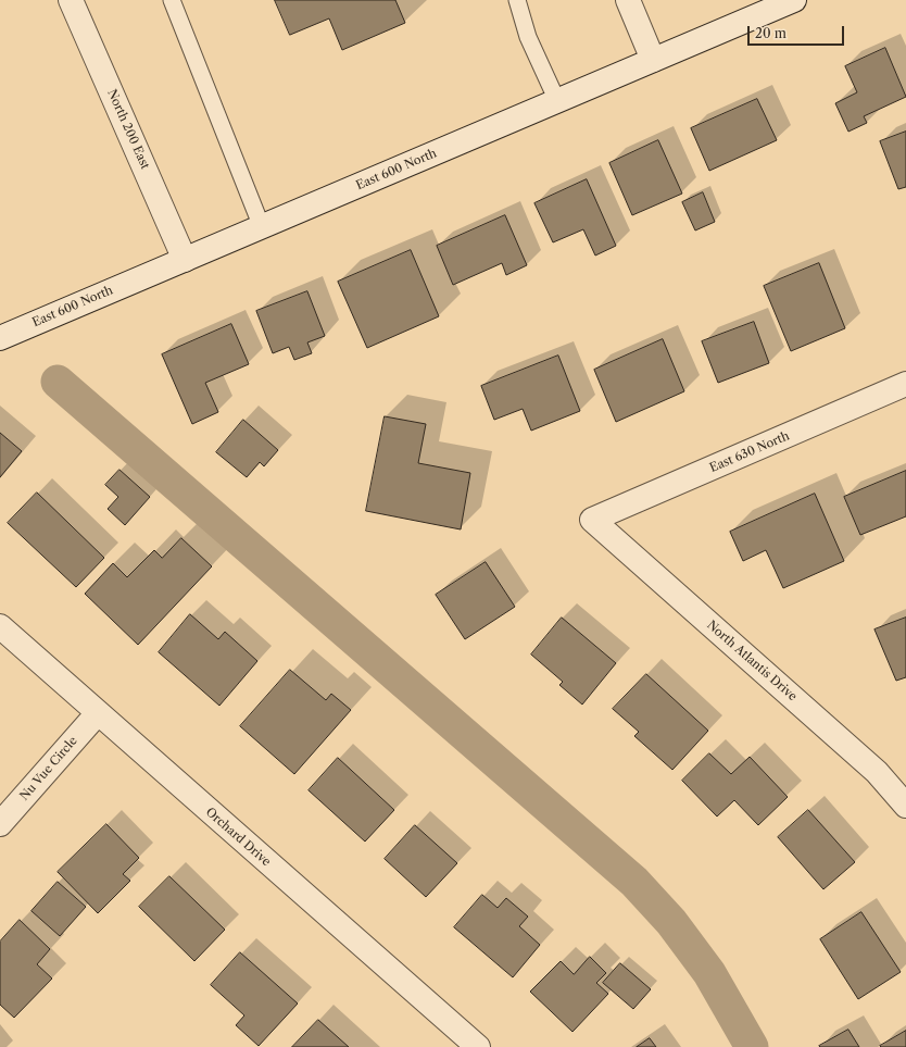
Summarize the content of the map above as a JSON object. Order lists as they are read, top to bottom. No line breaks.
{"streets":{"street":["North 200 East","East 600 North","East 630 North","North Atlantis Drive","Nu Vue Circle","Orchard Drive"]},"crossings":[["North 200 East","East 600 North"],["East 630 North","North Atlantis Drive"],["Nu Vue Circle","Orchard Drive"]],"scale_bar":"20 m"}
